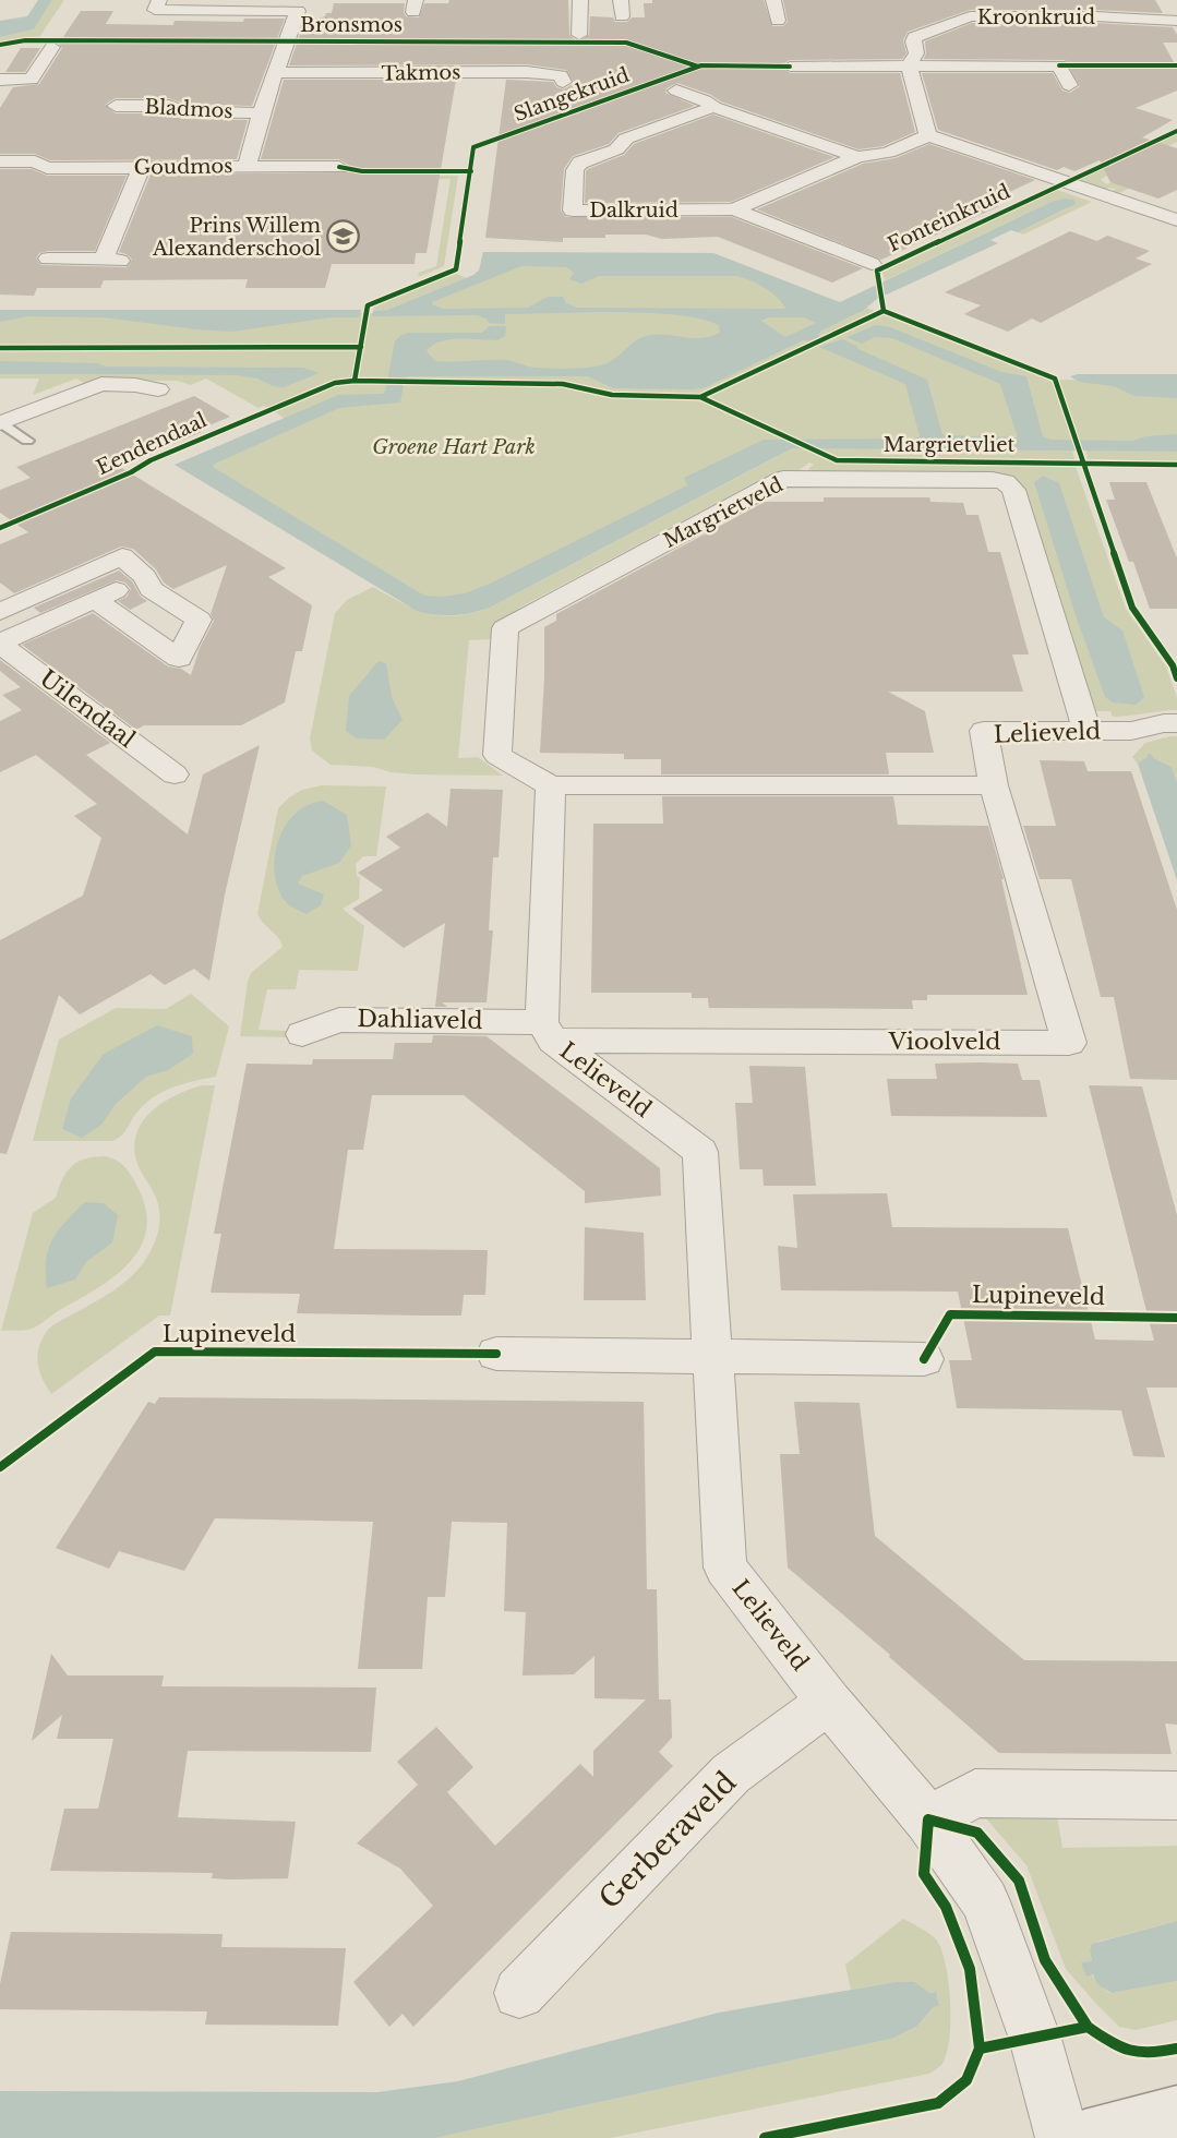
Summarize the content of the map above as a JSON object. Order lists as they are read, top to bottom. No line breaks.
{"streets":{"street":["Kroonkruid","Takmos","Bladmos","Goudmos","Dalkruid","Margrietveld","Uilendaal","Lelieveld","Dahliaveld","Vioolveld","Gerberaveld"],"cycle path":["Bronsmos","Slangekruid","Fonteinkruid","Eendendaal","Margrietvliet","Lupineveld"]},"crossings":[["Kroonkruid","Dalkruid"],["Takmos","Goudmos"],["Bladmos","Goudmos"],["Margrietveld","Lelieveld"],["Lelieveld","Dahliaveld"],["Lelieveld","Vioolveld"],["Lelieveld","Gerberaveld"],["Dahliaveld","Vioolveld"]],"parks":["Groene Hart Park"],"places":{"school or university":["Prins Willem Alexanderschool"]}}
